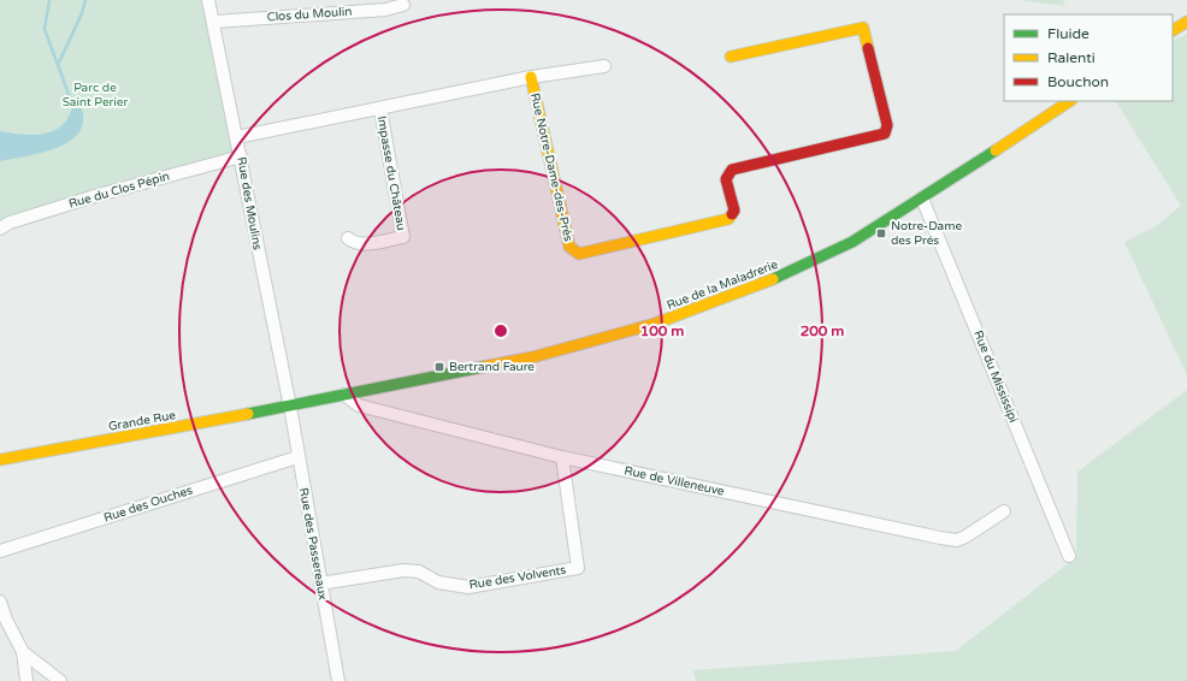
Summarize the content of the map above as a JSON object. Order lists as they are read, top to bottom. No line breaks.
{"streets":{"main road":["Rue Notre-Dame-des-Prés","Rue de la Maladrerie","Grande Rue"],"street":["Clos du Moulin","Impasse du Château","Rue du Clos Pépin","Rue des Moulins","Rue du Mississipi","Rue de Villeneuve","Rue des Ouches","Rue des Passereaux","Rue des Volvents"]},"crossings":[["Clos du Moulin","Rue des Moulins"],["Rue Notre-Dame-des-Prés","Impasse du Château"],["Rue Notre-Dame-des-Prés","Rue des Moulins"],["Rue du Clos Pépin","Rue des Moulins"],["Rue des Moulins","Rue de la Maladrerie"],["Rue des Moulins","Grande Rue"],["Rue des Moulins","Rue des Passereaux"],["Rue de la Maladrerie","Rue du Mississipi"],["Rue de la Maladrerie","Grande Rue"],["Rue de la Maladrerie","Rue de Villeneuve"],["Rue de la Maladrerie","Rue des Passereaux"],["Grande Rue","Rue des Passereaux"],["Rue de Villeneuve","Rue des Volvents"],["Rue des Ouches","Rue des Passereaux"],["Rue des Passereaux","Rue des Volvents"]],"parks":["Parc de Saint Perier"],"places":{"transit":["Notre-Dame des Prés","Bertrand Faure"]},"legend":["Fluide","Ralenti","Bouchon"],"rings":["100 m","200 m"]}
